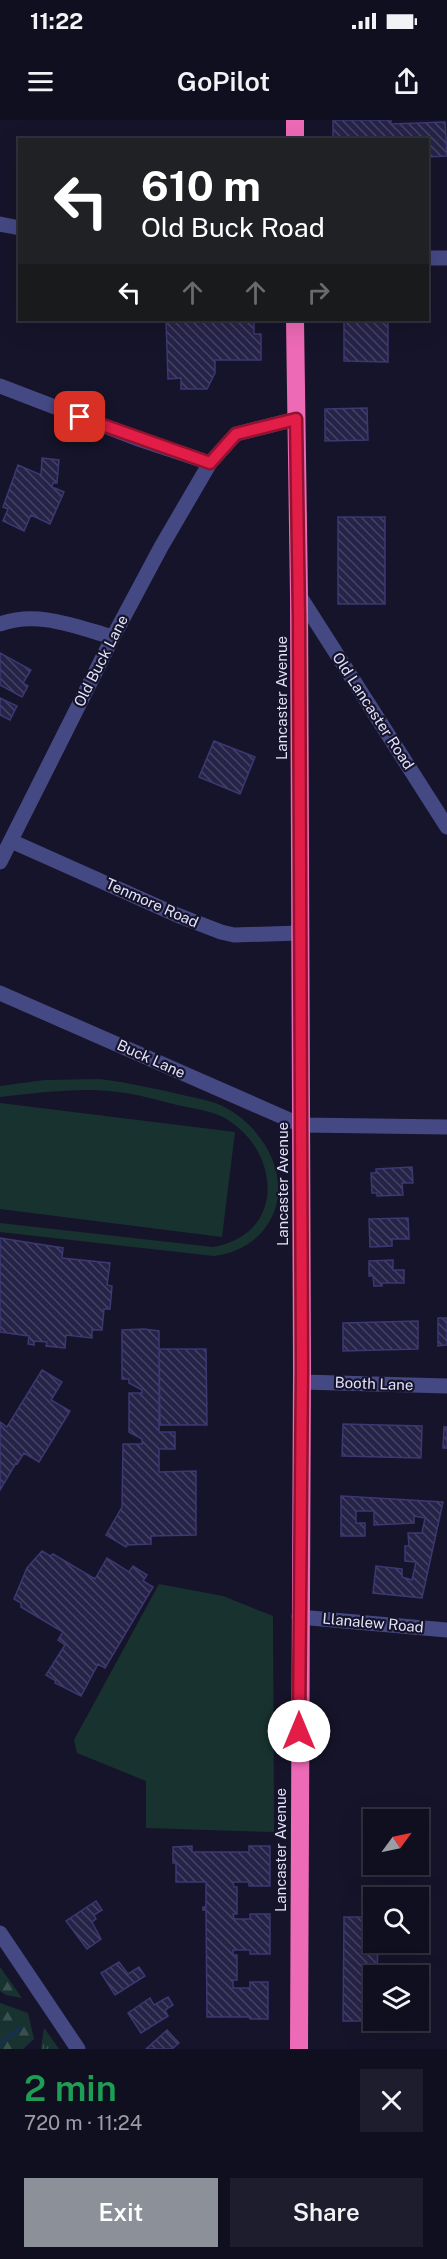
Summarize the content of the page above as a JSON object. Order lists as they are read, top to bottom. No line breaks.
{"streets":{"highway":["Lancaster Avenue"],"street":["Old Buck Lane","Old Lancaster Road","Tenmore Road","Buck Lane","Booth Lane","Llanalew Road"]},"crossings":[["Old Buck Lane","Lancaster Avenue"],["Old Buck Lane","Tenmore Road"],["Lancaster Avenue","Old Lancaster Road"],["Lancaster Avenue","Tenmore Road"],["Lancaster Avenue","Buck Lane"],["Lancaster Avenue","Booth Lane"],["Lancaster Avenue","Llanalew Road"]],"north":"top right","page":{"status":"11:22","header":"GoPilot","turn":["610 m","Old Buck Road"],"heading":["2 min","720 m · 11:24"],"buttons":["Exit","Share"]}}
